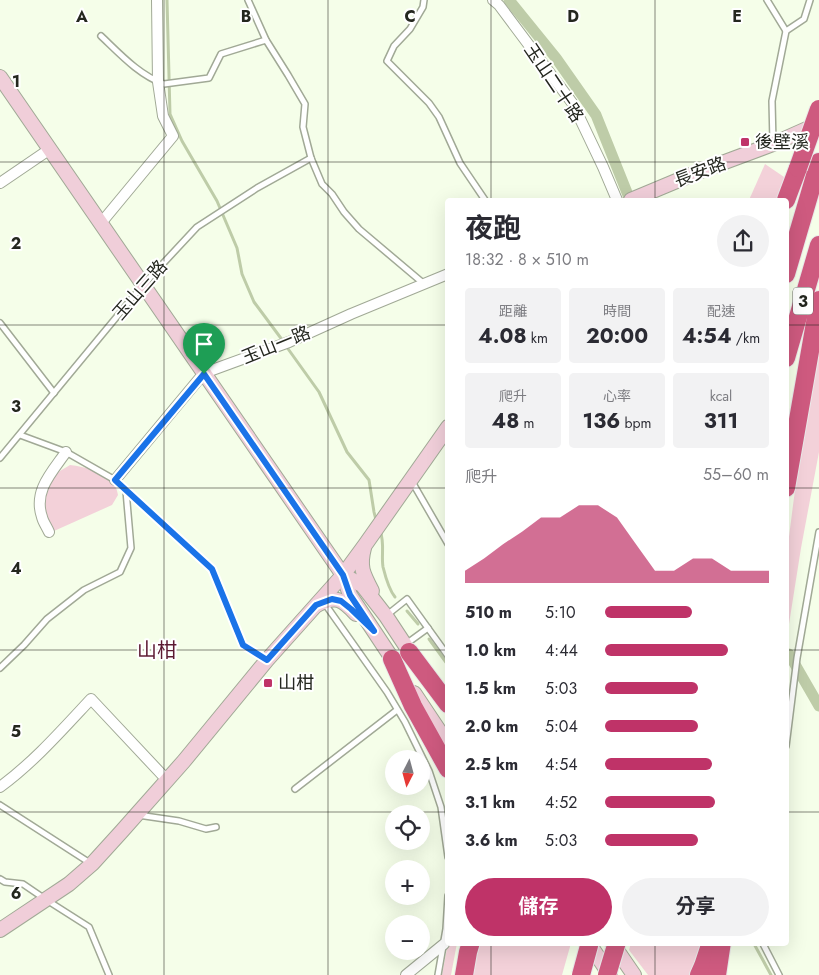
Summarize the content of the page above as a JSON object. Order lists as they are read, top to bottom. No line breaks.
{"streets":{"highway":["3"],"main road":["長安路"],"street":["玉山二十路","玉山一路"],"lane":["玉山三路"]},"districts":["山柑"],"places":{"transit":["後壁溪","山柑"]},"north":"bottom","page":{"heading":["夜跑","18:32 · 8 × 510 m"],"stats":[["距離","4.08 km"],["時間","20:00"],["配速","4:54 /km"],["爬升","48 m"],["心率","136 bpm"],["kcal","311"]],"chart":["爬升","55–60 m"],"list":[{"name":"510 m","note":"5:10"},{"name":"1.0 km","note":"4:44"},{"name":"1.5 km","note":"5:03"},{"name":"2.0 km","note":"5:04"},{"name":"2.5 km","note":"4:54"},{"name":"3.1 km","note":"4:52"},{"name":"3.6 km","note":"5:03"}],"map_buttons":["+","−"],"buttons":["儲存","分享"]},"grid":{"columns":["A","B","C","D","E"],"rows":["1","2","3","4","5","6"]}}
